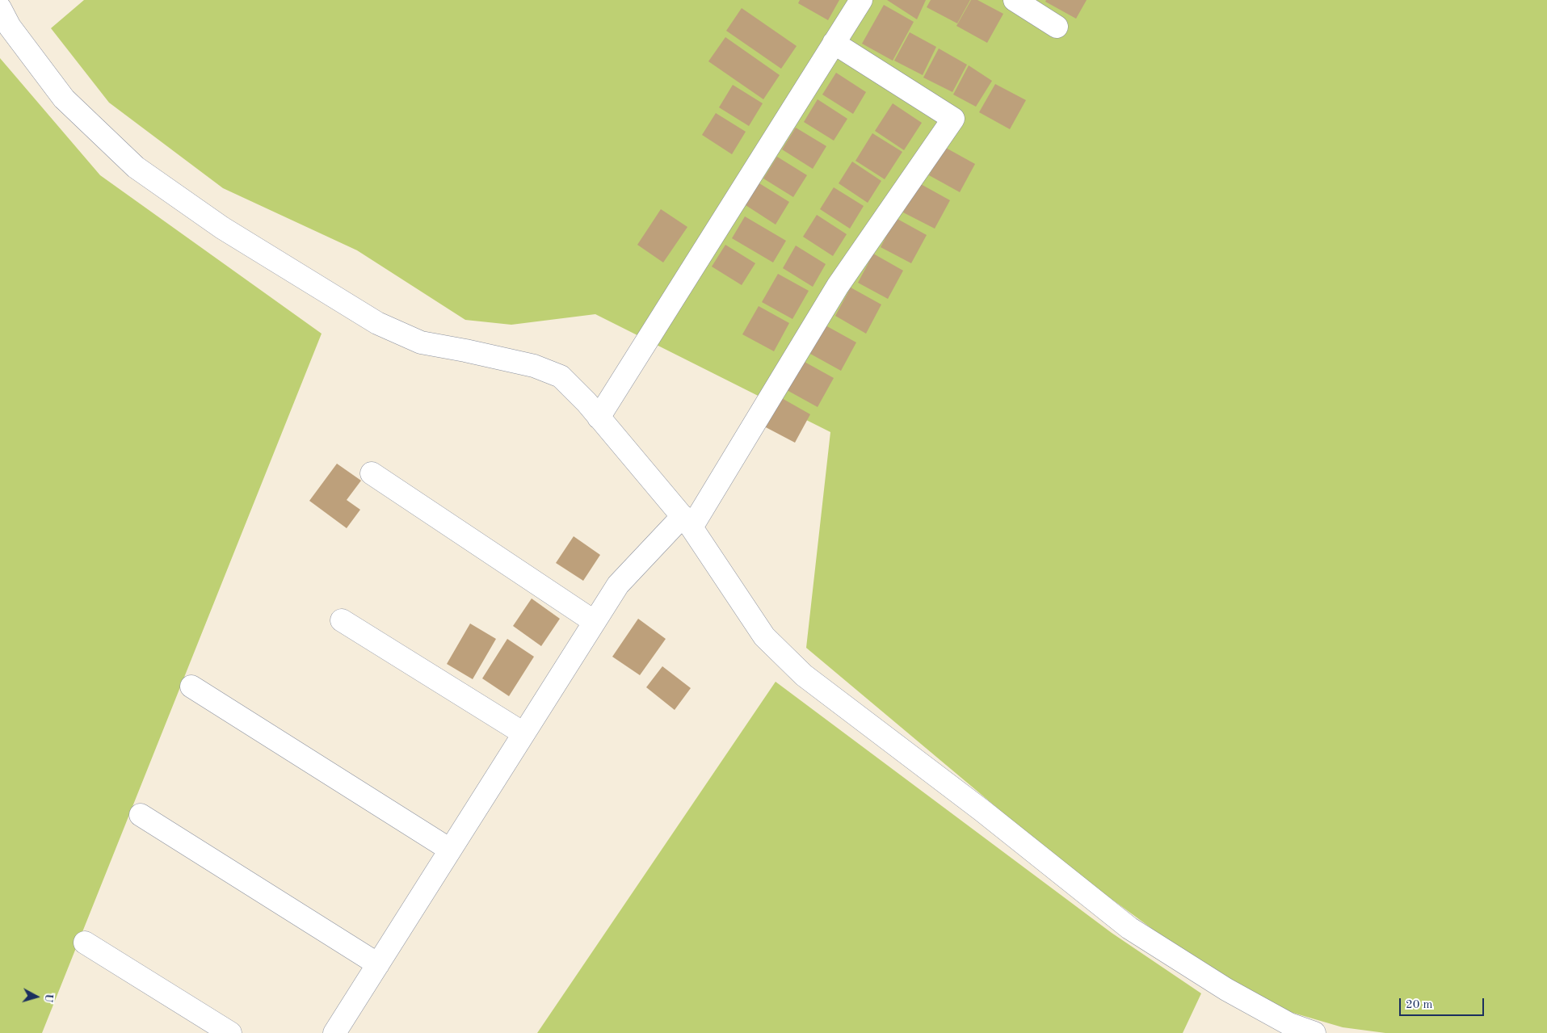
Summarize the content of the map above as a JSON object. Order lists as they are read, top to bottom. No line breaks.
{"scale_bar":"20 m","north":"right"}
